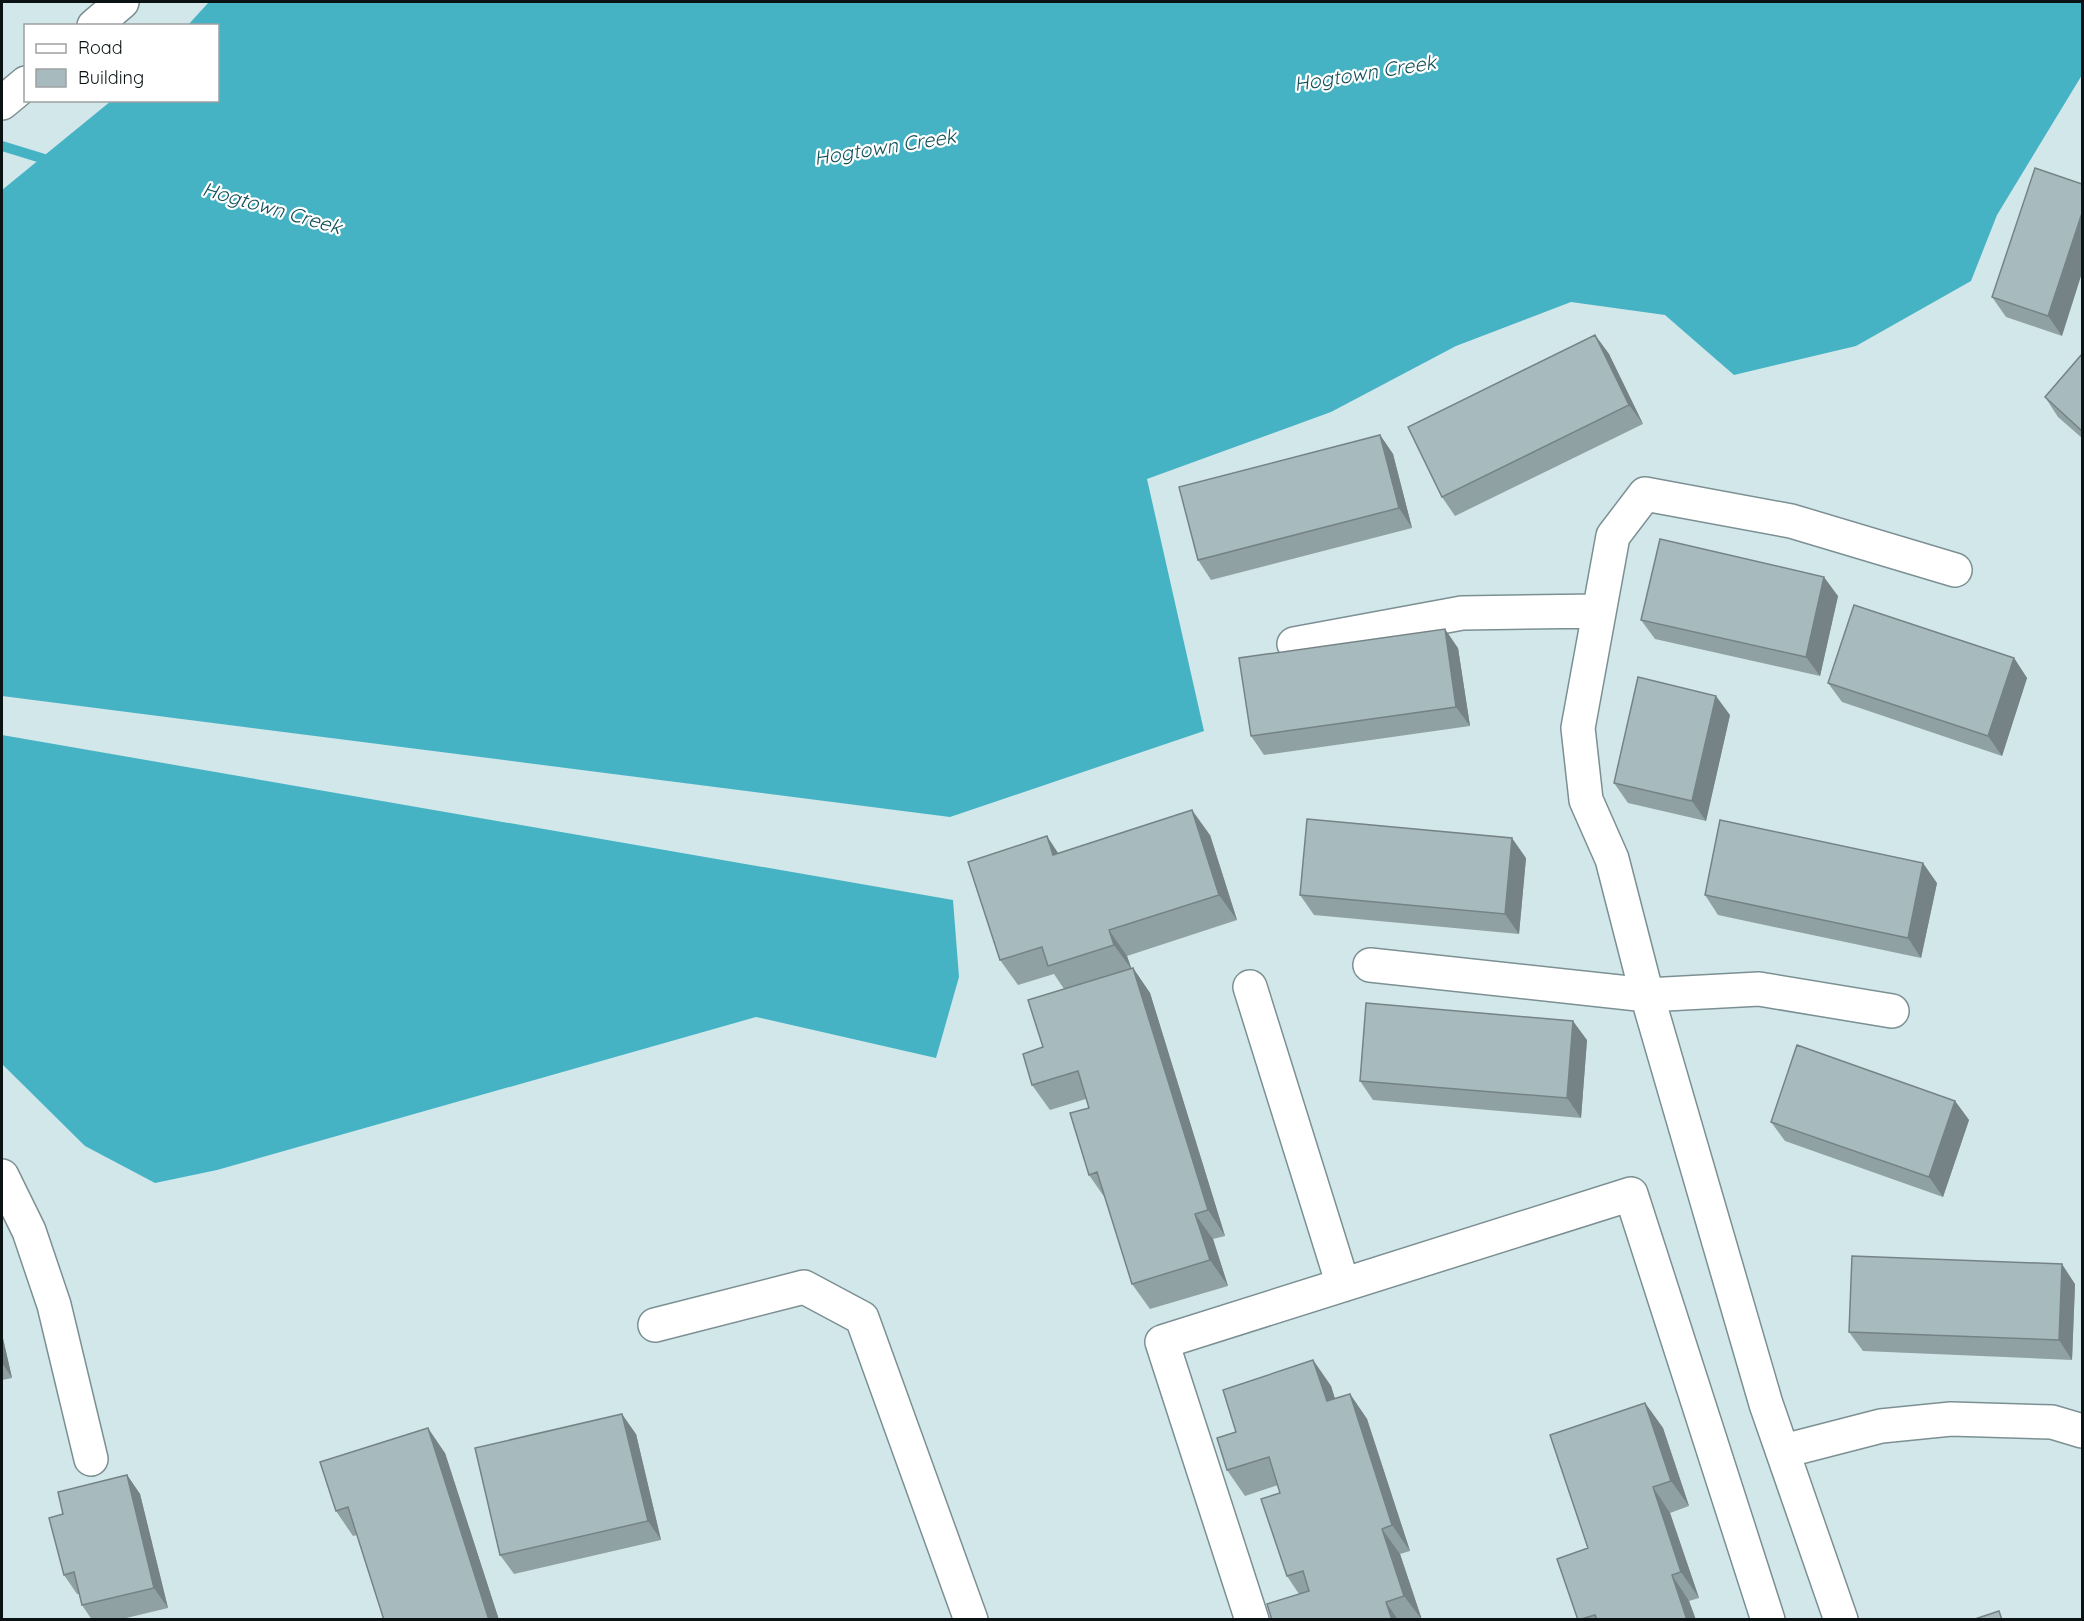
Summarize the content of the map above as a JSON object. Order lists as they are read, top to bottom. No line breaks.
{"water":["Hogtown Creek"],"legend":["Road","Building"]}
